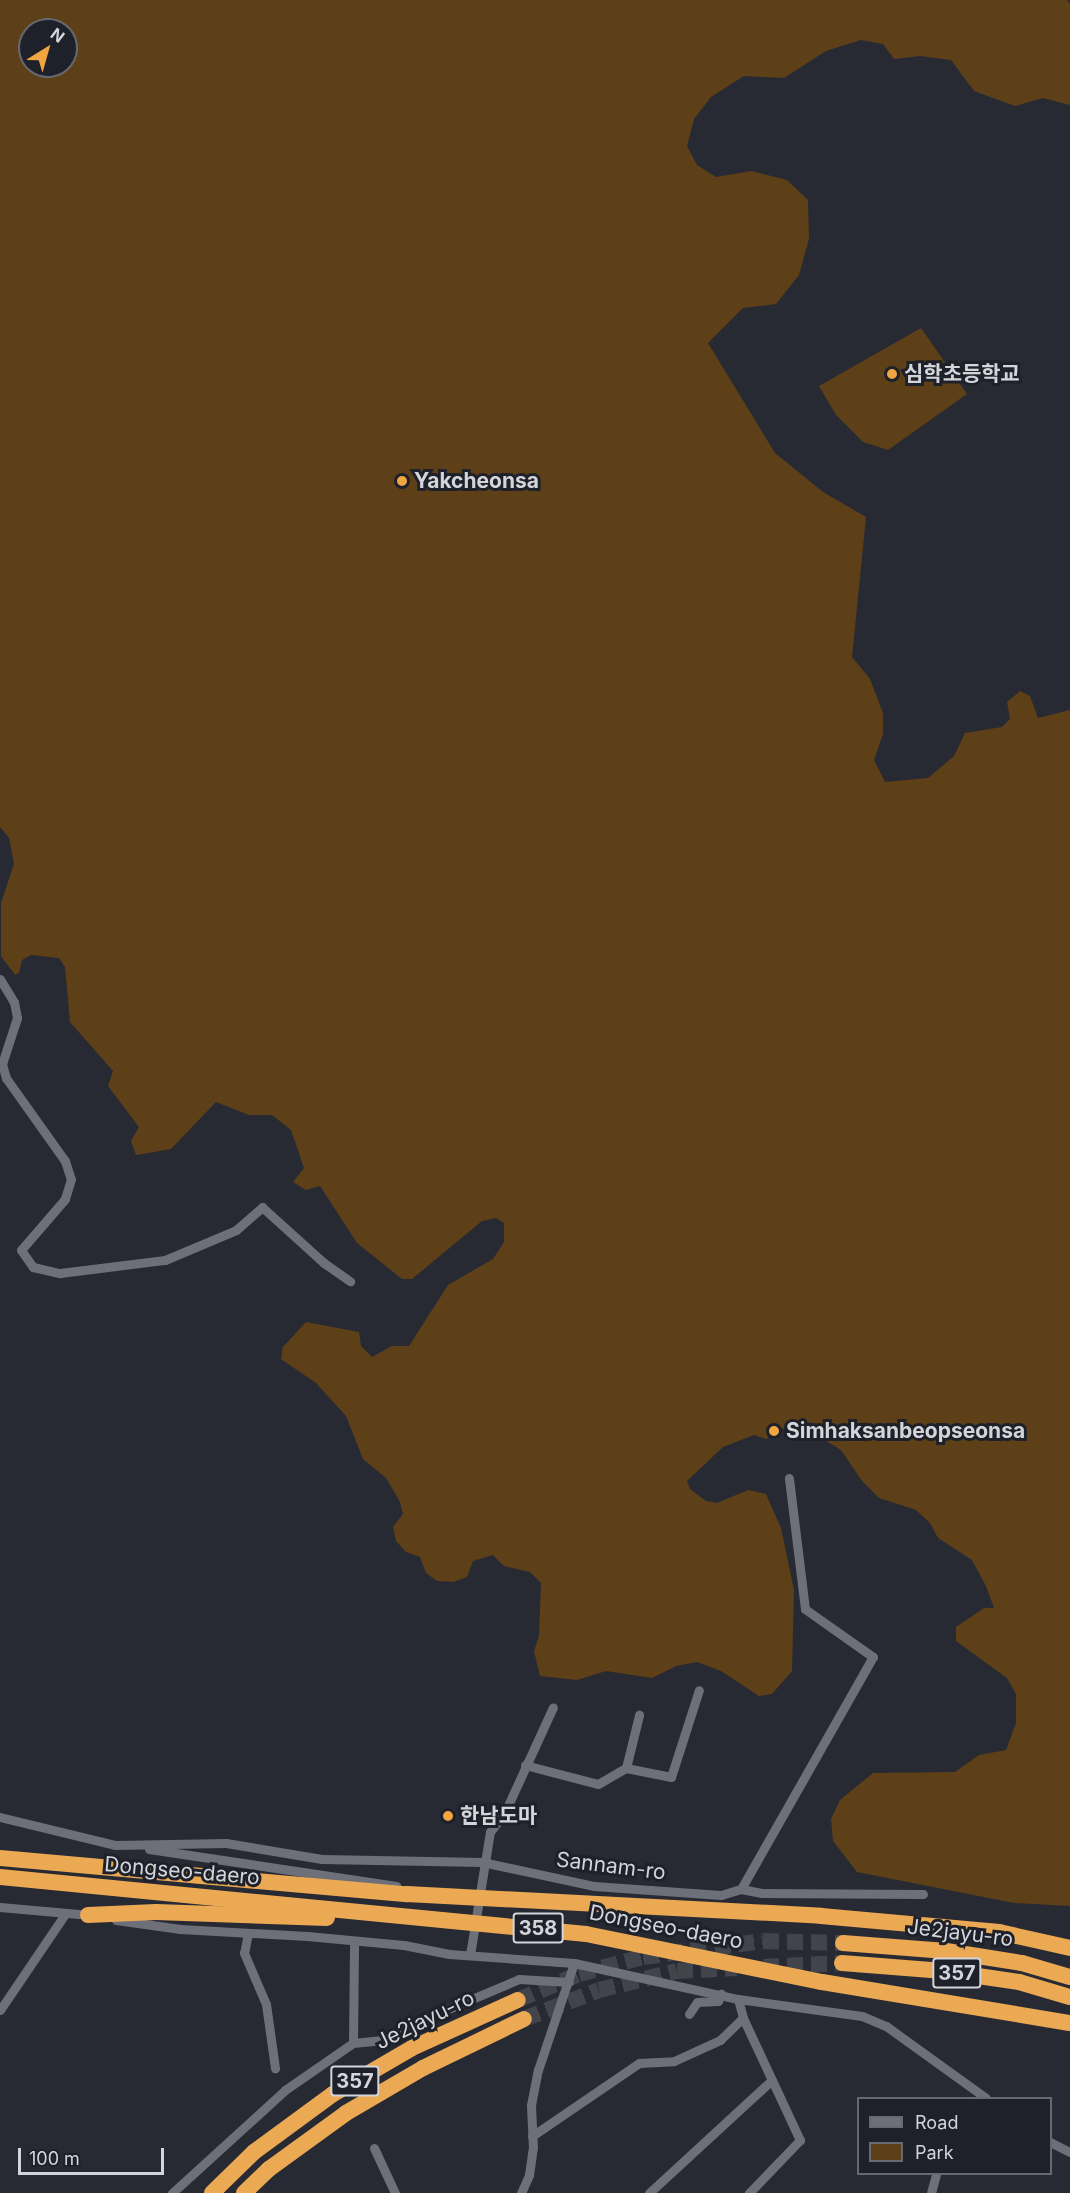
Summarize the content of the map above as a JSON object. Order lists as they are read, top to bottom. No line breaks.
{"streets":{"highway":["Dongseo-daero","358","Je2jayu-ro","357"],"street":["Sannam-ro"]},"places":["심학초등학교","Yakcheonsa","Simhaksanbeopseonsa","한남도마"],"legend":["Road","Park"],"scale_bar":"100 m","north":"top right"}
